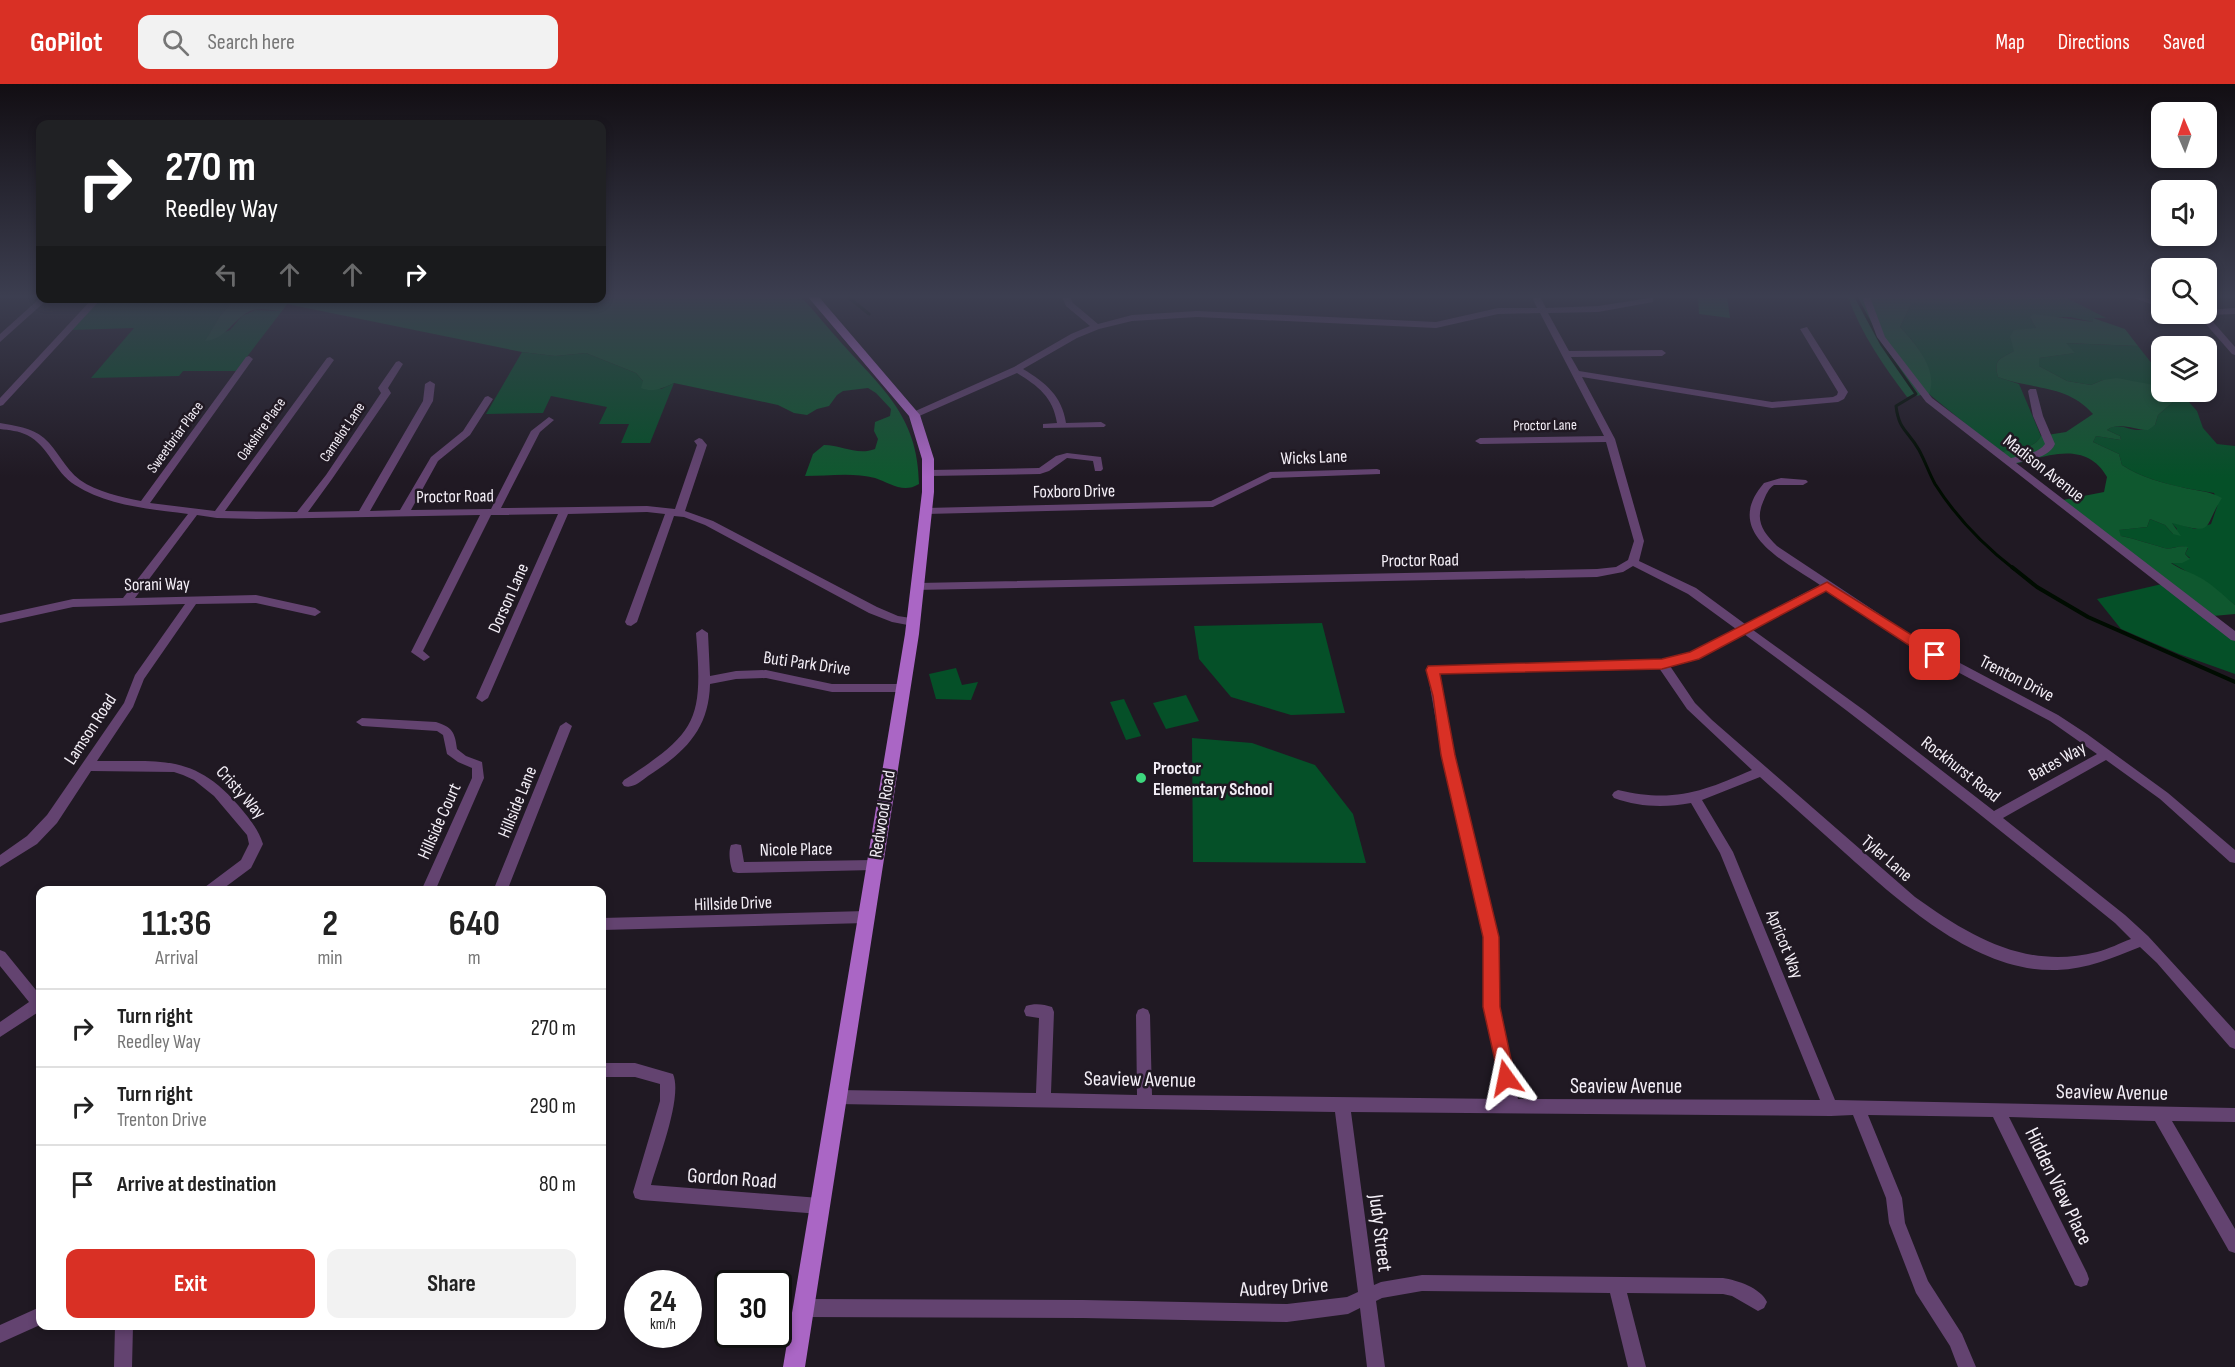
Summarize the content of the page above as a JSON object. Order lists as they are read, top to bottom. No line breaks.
{"streets":{"main road":["Redwood Road"],"street":["Proctor Lane","Oakshire Place","Camelot Lane","Sweetbriar Place","Wicks Lane","Madison Avenue","Foxboro Drive","Proctor Road","Sorani Way","Dorson Lane","Buti Park Drive","Trenton Drive","Lamson Road","Bates Way","Rockhurst Road","Cristy Way","Hillside Lane","Hillside Court","Nicole Place","Tyler Lane","Hillside Drive","Apricot Way","Seaview Avenue","Gordon Road","Hidden View Place","Judy Street","Audrey Drive"]},"crossings":[["Oakshire Place","Proctor Road"],["Camelot Lane","Proctor Road"],["Sweetbriar Place","Proctor Road"],["Wicks Lane","Foxboro Drive"],["Foxboro Drive","Redwood Road"],["Proctor Road","Dorson Lane"],["Proctor Road","Rockhurst Road"],["Proctor Road","Redwood Road"],["Sorani Way","Lamson Road"],["Buti Park Drive","Redwood Road"],["Trenton Drive","Bates Way"],["Lamson Road","Cristy Way"],["Bates Way","Rockhurst Road"],["Rockhurst Road","Tyler Lane"],["Redwood Road","Nicole Place"],["Redwood Road","Hillside Drive"],["Redwood Road","Seaview Avenue"],["Redwood Road","Gordon Road"],["Redwood Road","Audrey Drive"],["Apricot Way","Seaview Avenue"],["Seaview Avenue","Hidden View Place"],["Seaview Avenue","Judy Street"],["Judy Street","Audrey Drive"]],"places":["Proctor Elementary School"],"north":"top","page":{"header":"GoPilot","search":"Search here","nav":["Map","Directions","Saved"],"turn":["270 m","Reedley Way"],"eta":["11:36","Arrival","2","min","640","m"],"list":[{"name":"Turn right","note":"Reedley Way","value":"270 m"},{"name":"Turn right","note":"Trenton Drive","value":"290 m"},{"name":"Arrive at destination","value":"80 m"}],"buttons":["Exit","Share"],"speed":"24 km/h","limit":"30"}}
